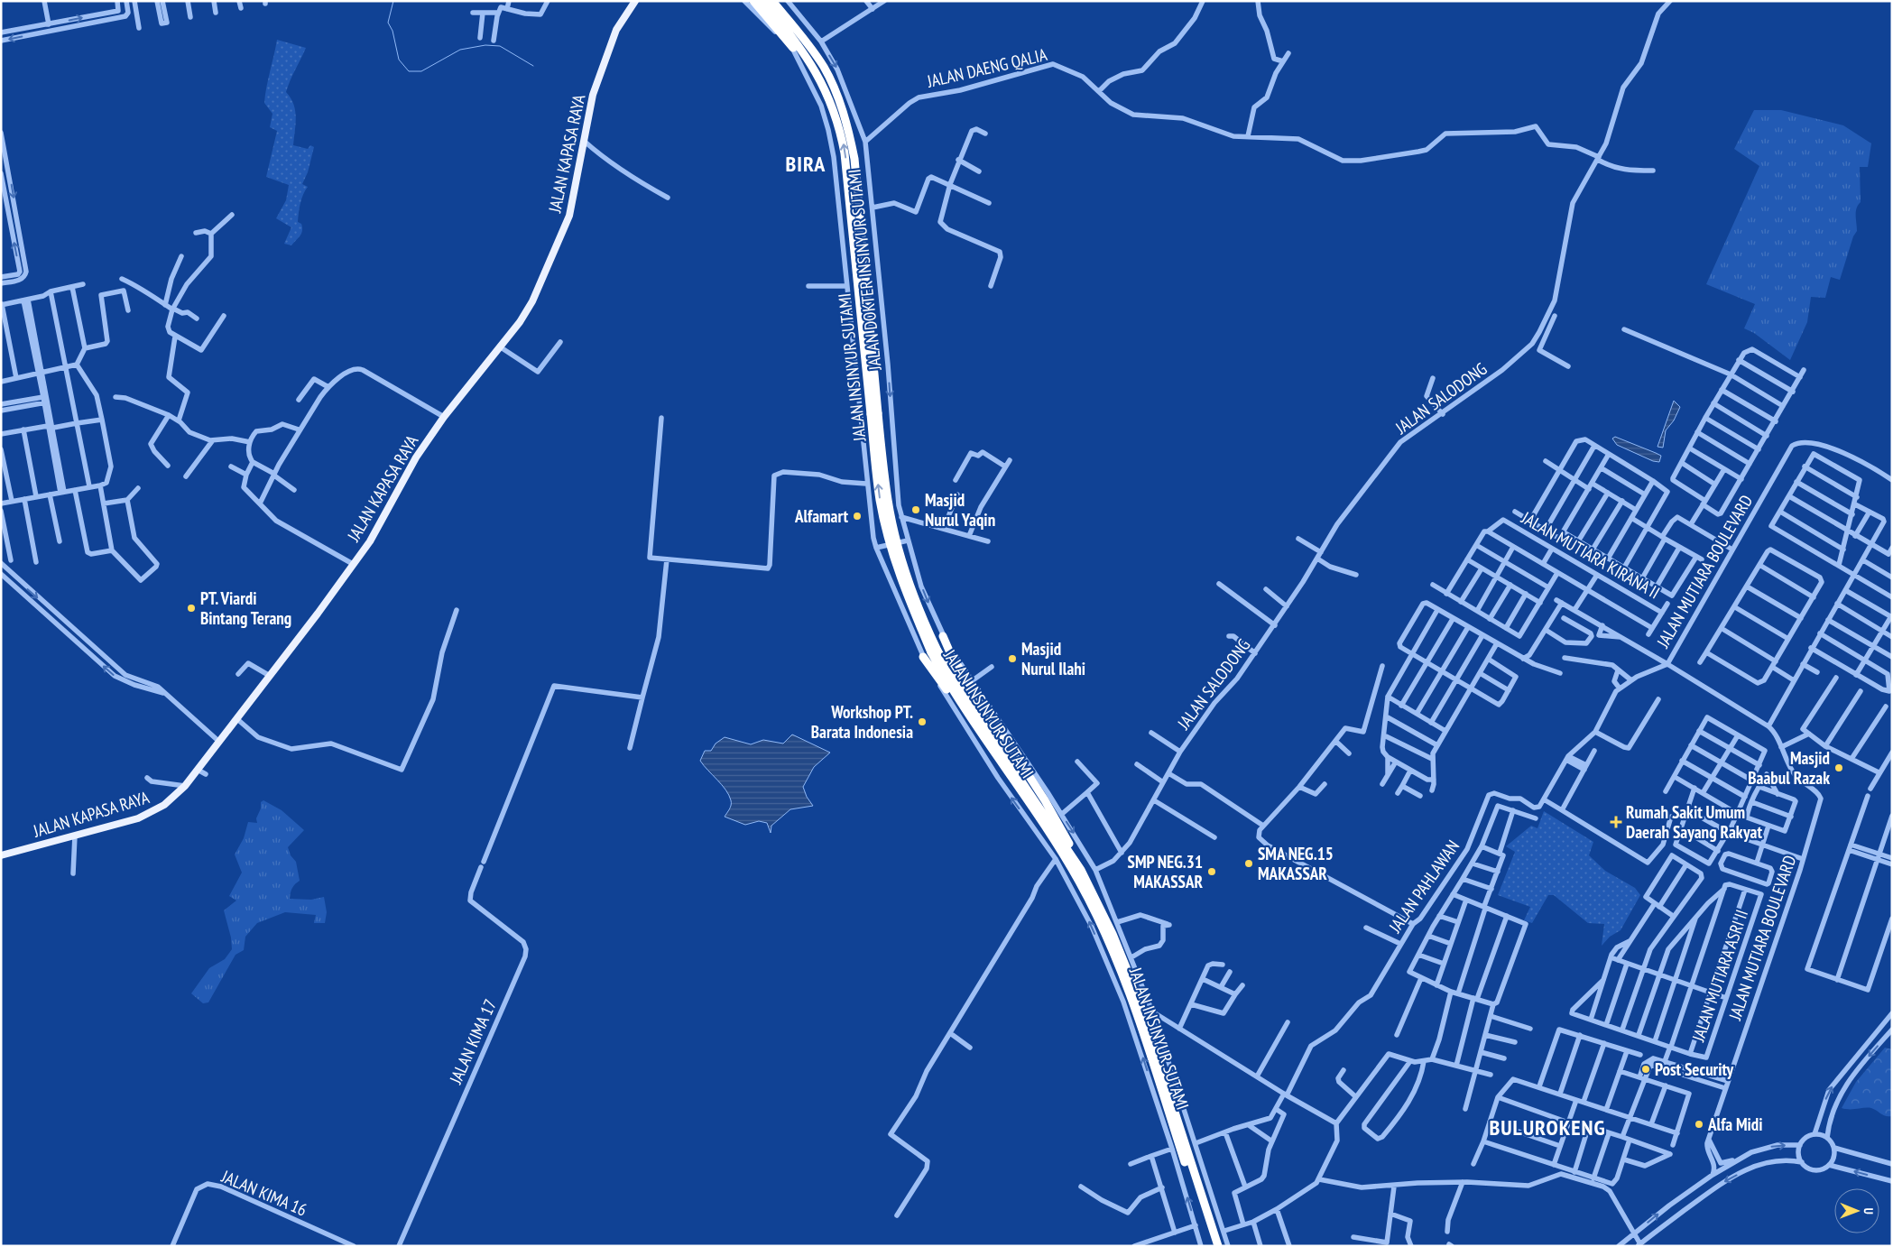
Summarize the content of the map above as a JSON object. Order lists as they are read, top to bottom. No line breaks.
{"streets":{"highway":["JALAN INSINYUR SUTAMI"],"main road":["JALAN KAPASA RAYA"],"street":["JALAN DAENG QALIA","JALAN DOKTER INSINYUR SUTAMI","JALAN SALODONG","JALAN MUTIARA KIRANA II","JALAN MUTIARA BOULEVARD","JALAN PAHLAWAN","JALAN MUTIARA ASRI II","JALAN KIMA 17","JALAN KIMA 16"]},"crossings":[["JALAN DAENG QALIA","JALAN DOKTER INSINYUR SUTAMI"],["JALAN DAENG QALIA","JALAN SALODONG"],["JALAN DOKTER INSINYUR SUTAMI","JALAN SALODONG"],["JALAN DOKTER INSINYUR SUTAMI","JALAN PAHLAWAN"]],"districts":["BIRA","BULUROKENG"],"places":{"other":["Masjid Nurul Yaqin","Alfamart","PT. Viardi Bintang Terang","Masjid Nurul Ilahi","Workshop PT. Barata Indonesia","Masjid Baabul Razak","SMA NEG.15 MAKASSAR","SMP NEG.31 MAKASSAR","Post Security","Alfa Midi"],"health":["Rumah Sakit Umum Daerah Sayang Rakyat"]},"north":"right"}
